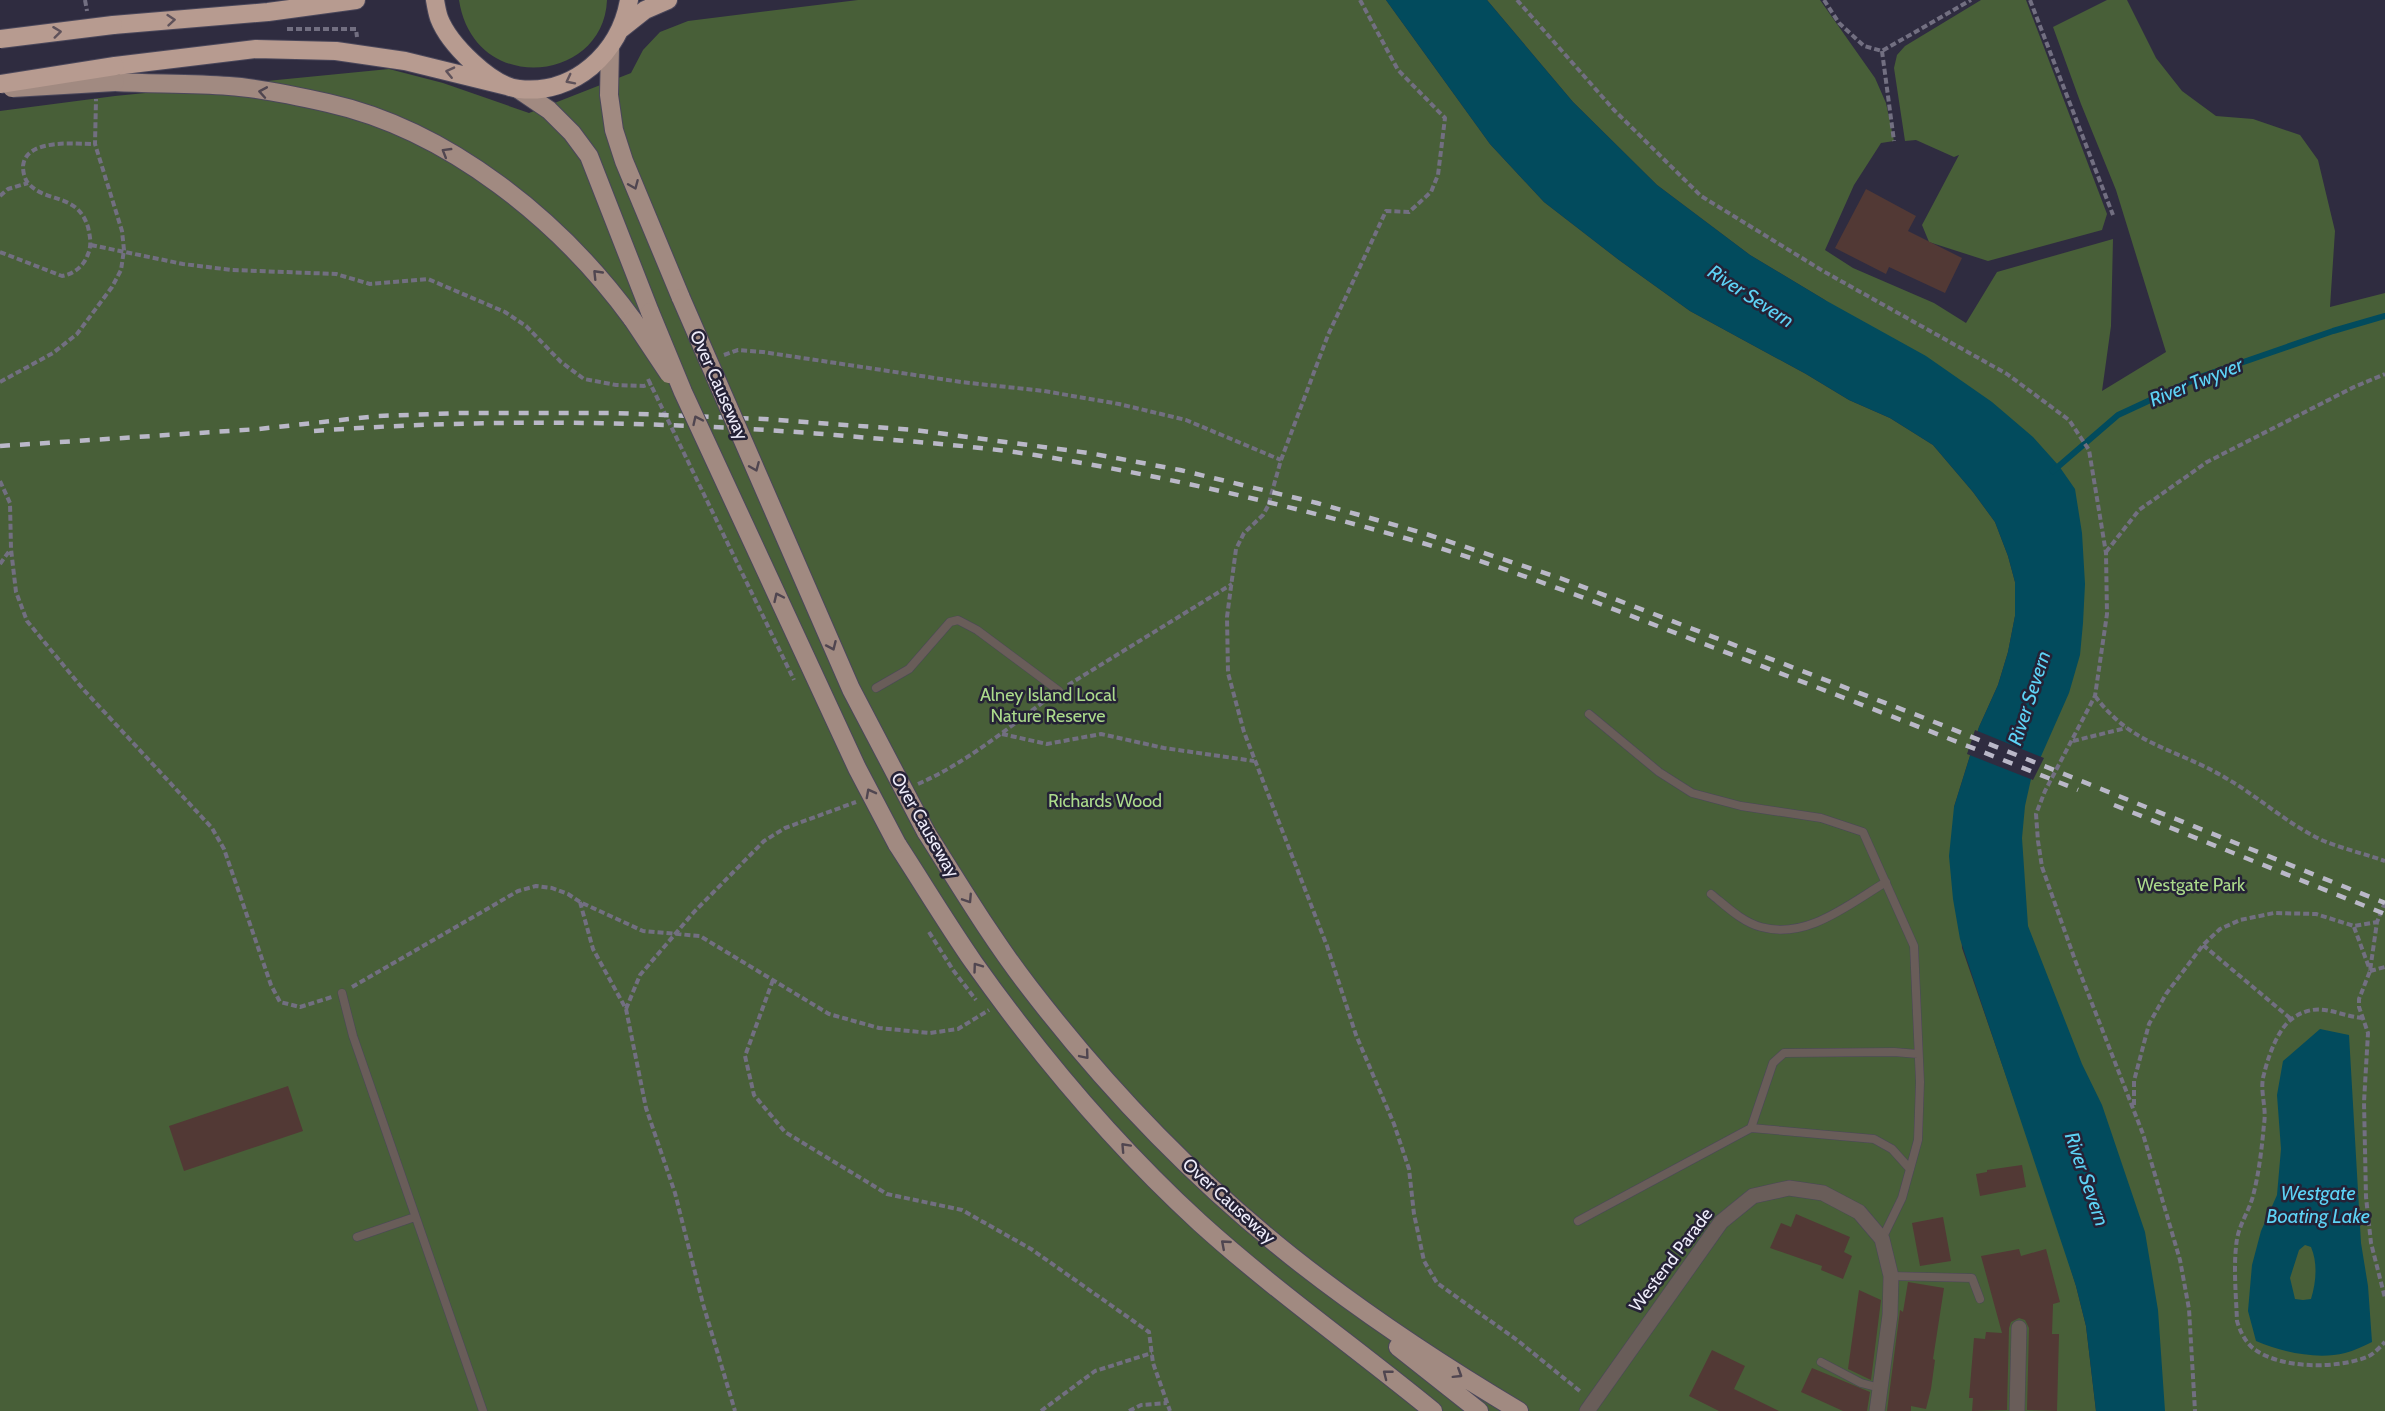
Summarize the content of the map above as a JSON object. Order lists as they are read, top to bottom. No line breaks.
{"streets":{"main road":["Over Causeway"],"street":["Westend Parade"]},"water":["River Severn","River Twyver","Westgate Boating Lake"],"parks":["Alney Island Local Nature Reserve","Richards Wood","Westgate Park"]}
